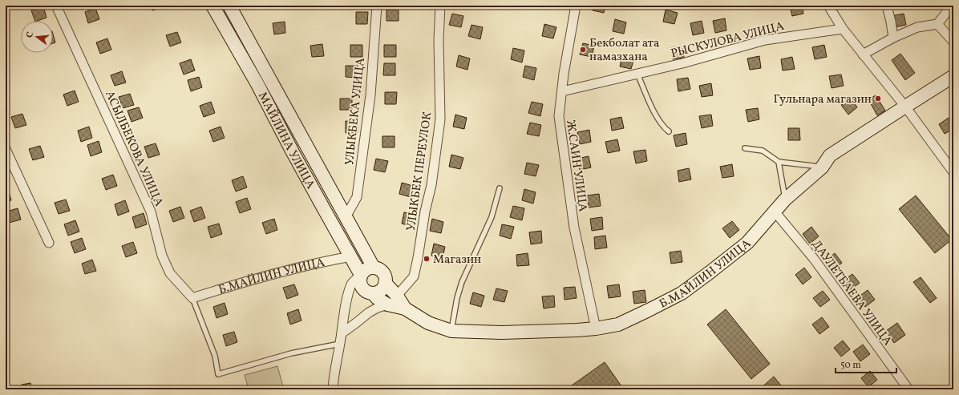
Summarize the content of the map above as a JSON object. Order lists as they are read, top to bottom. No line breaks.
{"streets":{"street":["РЫСКУЛОВА УЛИЦА","УЛЫКБЕКА УЛИЦА","МАЙЛИНА УЛИЦА","АСЫЛБЕКОВА УЛИЦА","Ж.САИН УЛИЦА","УЛЫКБЕК ПЕРЕУЛОК","Б.МАЙЛИН УЛИЦА","ДАУЛЕТБАЕВА УЛИЦА"]},"crossings":[["РЫСКУЛОВА УЛИЦА","Ж.САИН УЛИЦА"],["УЛЫКБЕКА УЛИЦА","МАЙЛИНА УЛИЦА"],["МАЙЛИНА УЛИЦА","Б.МАЙЛИН УЛИЦА"],["АСЫЛБЕКОВА УЛИЦА","Б.МАЙЛИН УЛИЦА"],["Ж.САИН УЛИЦА","Б.МАЙЛИН УЛИЦА"],["УЛЫКБЕК ПЕРЕУЛОК","Б.МАЙЛИН УЛИЦА"],["Б.МАЙЛИН УЛИЦА","ДАУЛЕТБАЕВА УЛИЦА"]],"places":["Бекболат ата намазхана","Гульнара магазин","Магазин"],"scale_bar":"50 m","north":"left"}
